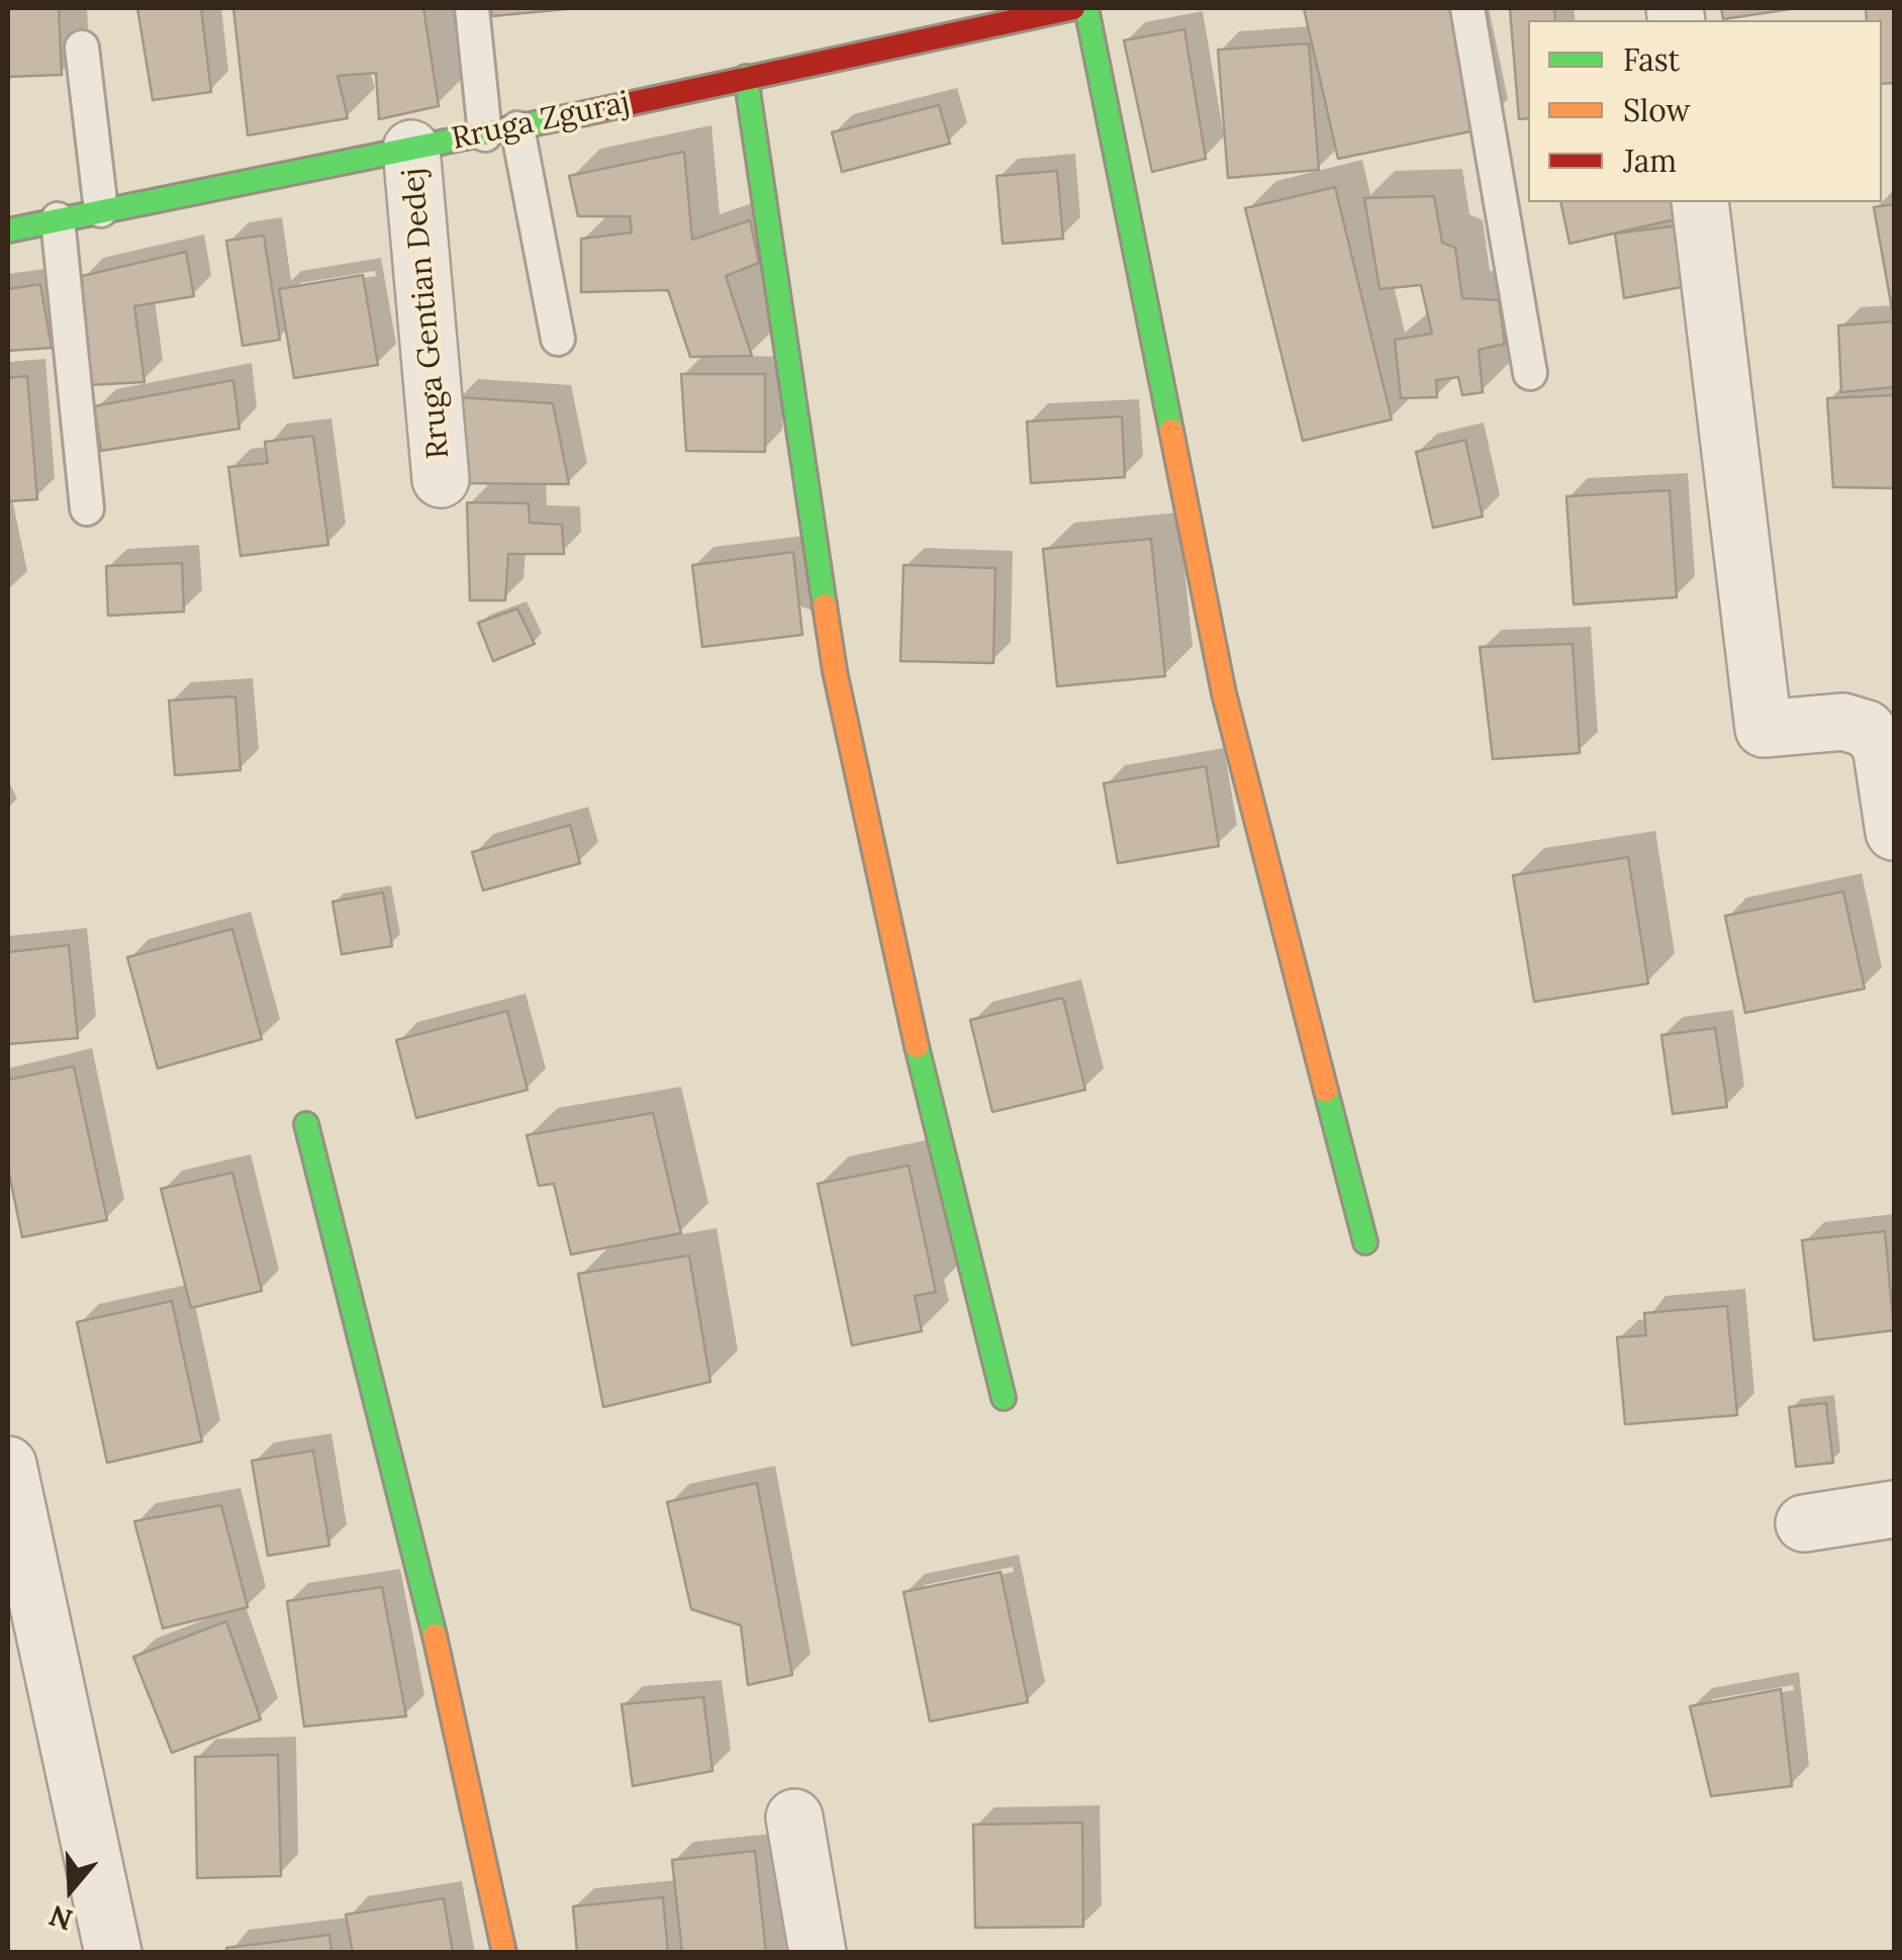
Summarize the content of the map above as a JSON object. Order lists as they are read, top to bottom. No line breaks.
{"streets":{"street":["Rruga Zguraj","Rruga Gentian Dedej"]},"crossings":[["Rruga Zguraj","Rruga Gentian Dedej"]],"legend":["Fast","Slow","Jam"],"north":"bottom"}
